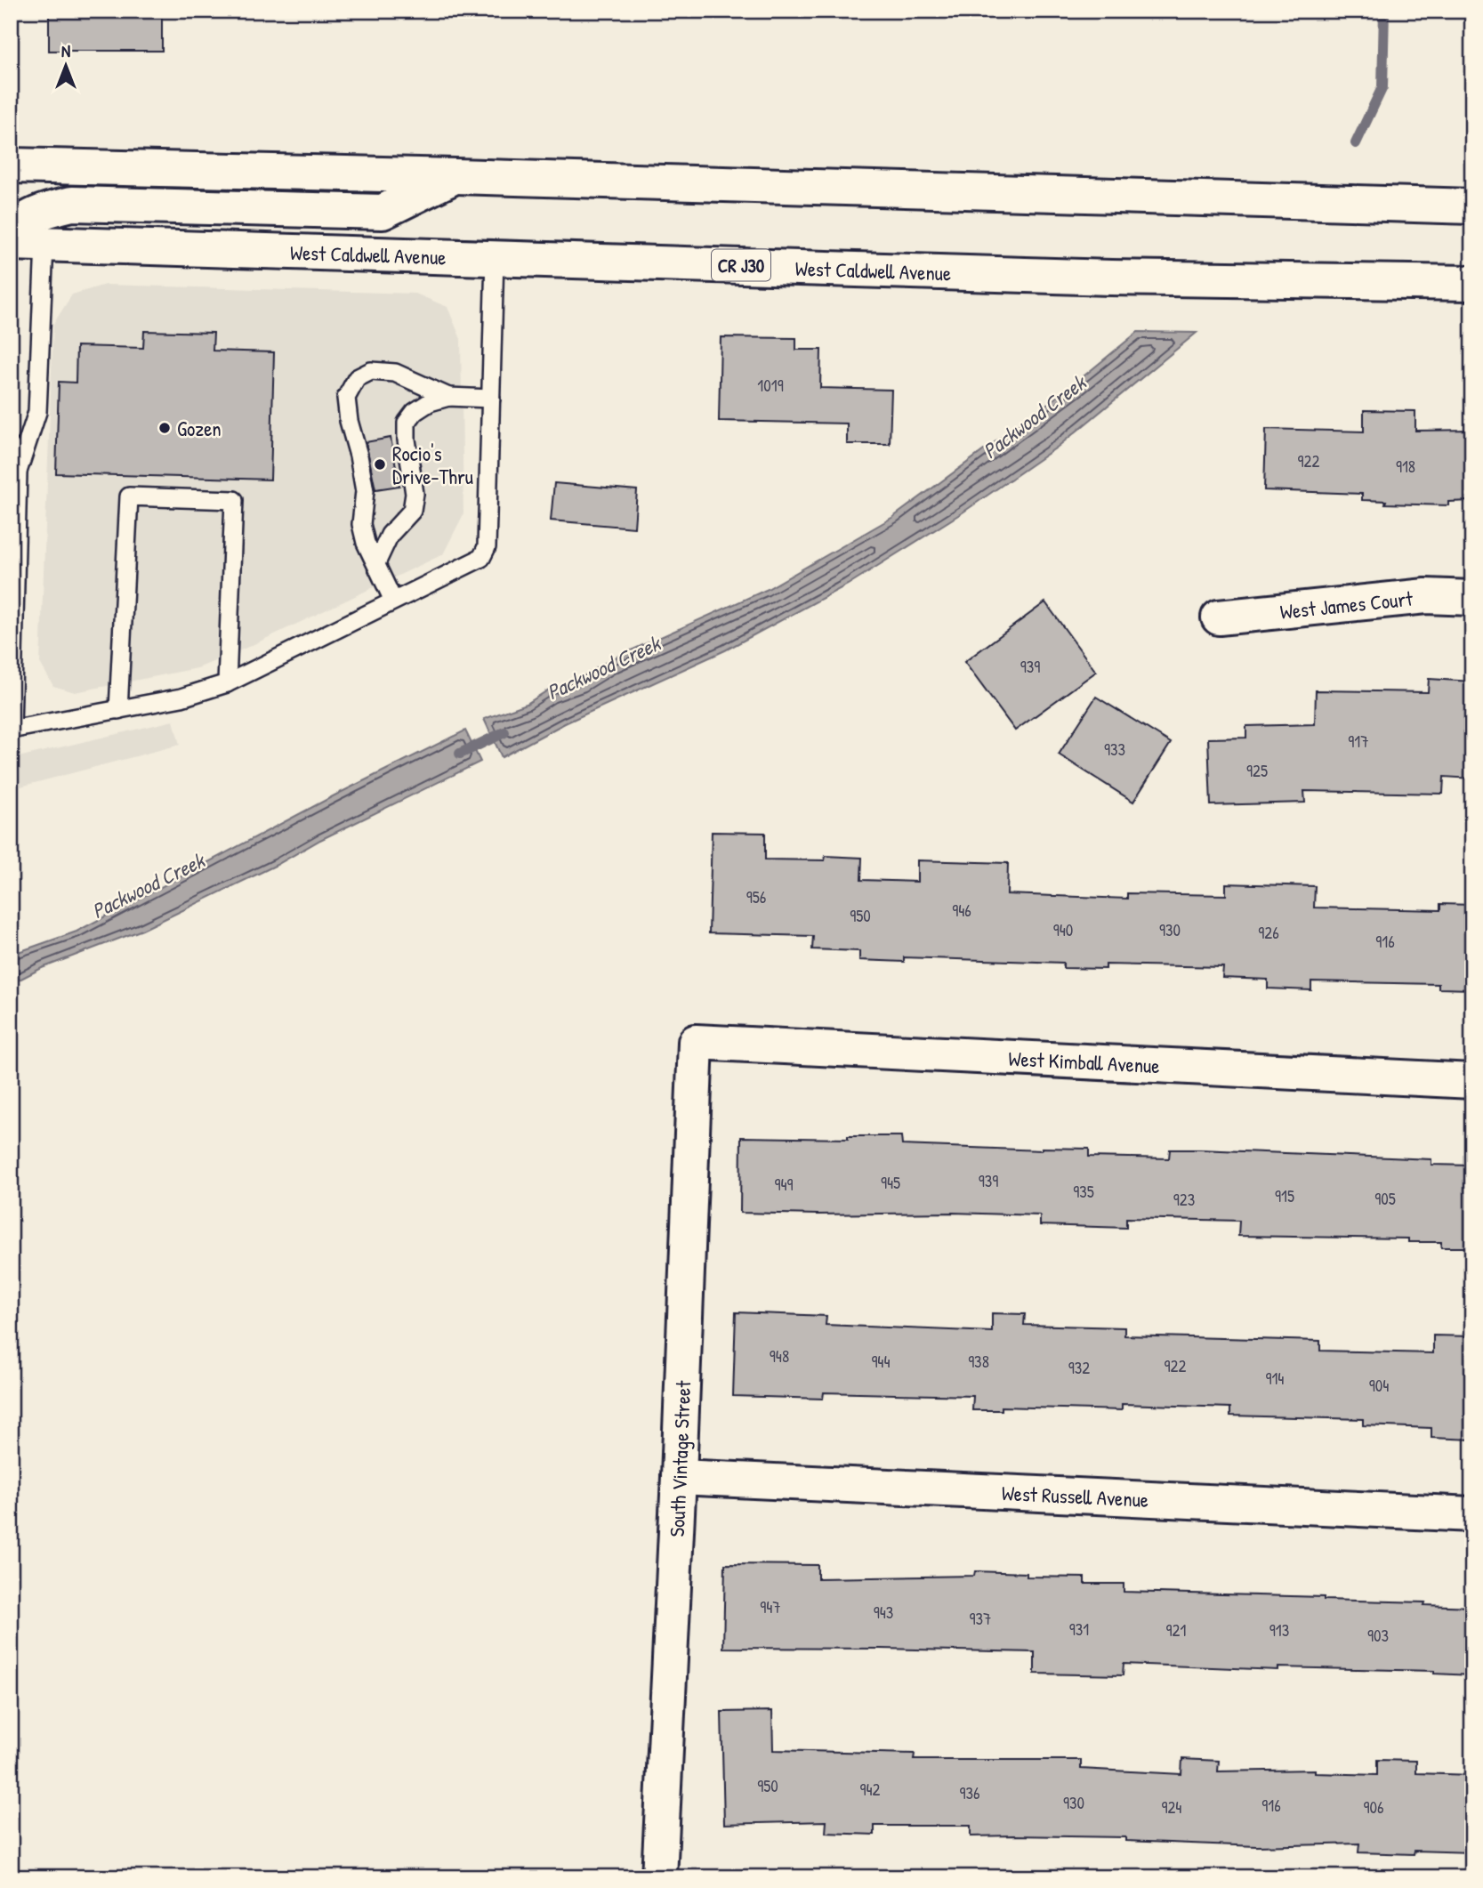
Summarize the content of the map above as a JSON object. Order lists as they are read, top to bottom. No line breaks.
{"streets":{"main road":["West Caldwell Avenue","CR J30","West James Court","West Kimball Avenue","South Vintage Street","West Russell Avenue"]},"crossings":[["West Kimball Avenue","South Vintage Street"],["South Vintage Street","West Russell Avenue"]],"water":["Packwood Creek"],"places":["Gozen","Rocio's Drive-Thru"],"house_numbers":["1019","922","918","939","917","933","925","956","946","950","940","930","926","916","939","945","949","935","915","905","923","948","944","938","922","932","914","904","947","943","937","931","921","913","903","950","942","936","930","916","924","906"],"north":"top"}
